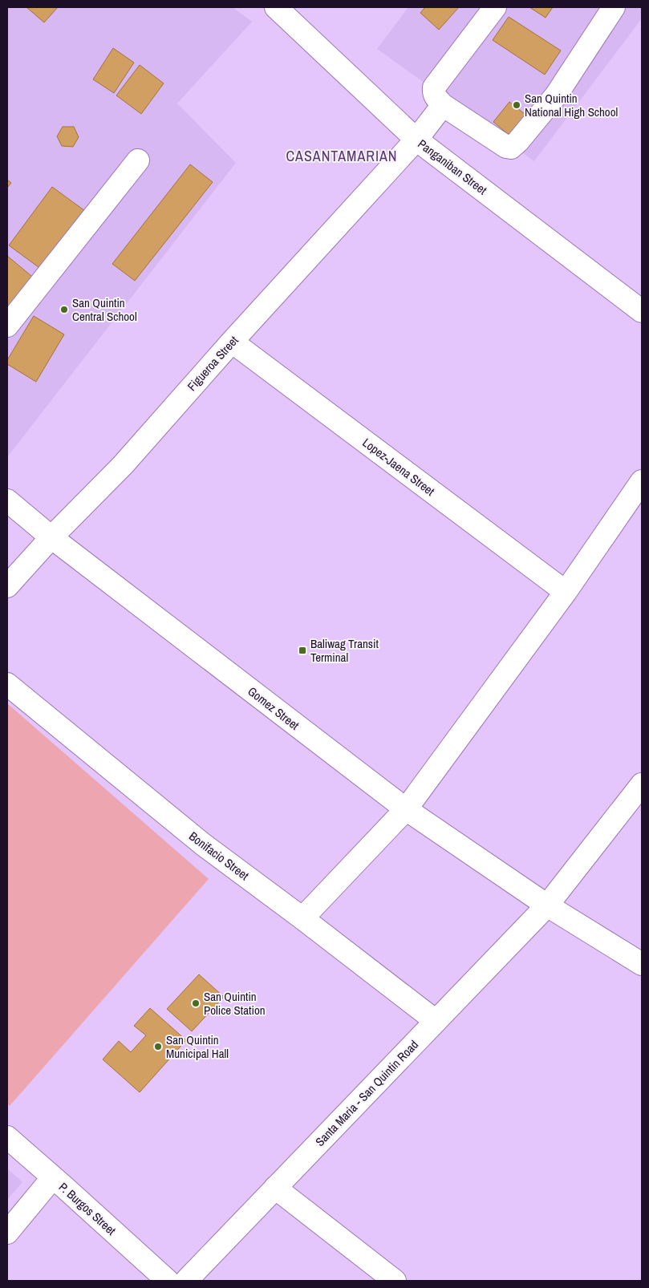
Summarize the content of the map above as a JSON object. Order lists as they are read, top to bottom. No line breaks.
{"streets":{"street":["Panganiban Street","Figueroa Street","Lopez-Jaena Street","Gomez Street","Bonifacio Street","Santa Maria - San Quintin Road","P. Burgos Street"]},"crossings":[["Panganiban Street","Figueroa Street"],["Figueroa Street","Lopez-Jaena Street"],["Figueroa Street","Gomez Street"],["Gomez Street","Santa Maria - San Quintin Road"],["Bonifacio Street","Santa Maria - San Quintin Road"]],"districts":["CASANTAMARIAN"],"places":{"other":["San Quintin National High School","San Quintin Central School","San Quintin Police Station","San Quintin Municipal Hall"],"transit":["Baliwag Transit Terminal"]}}
